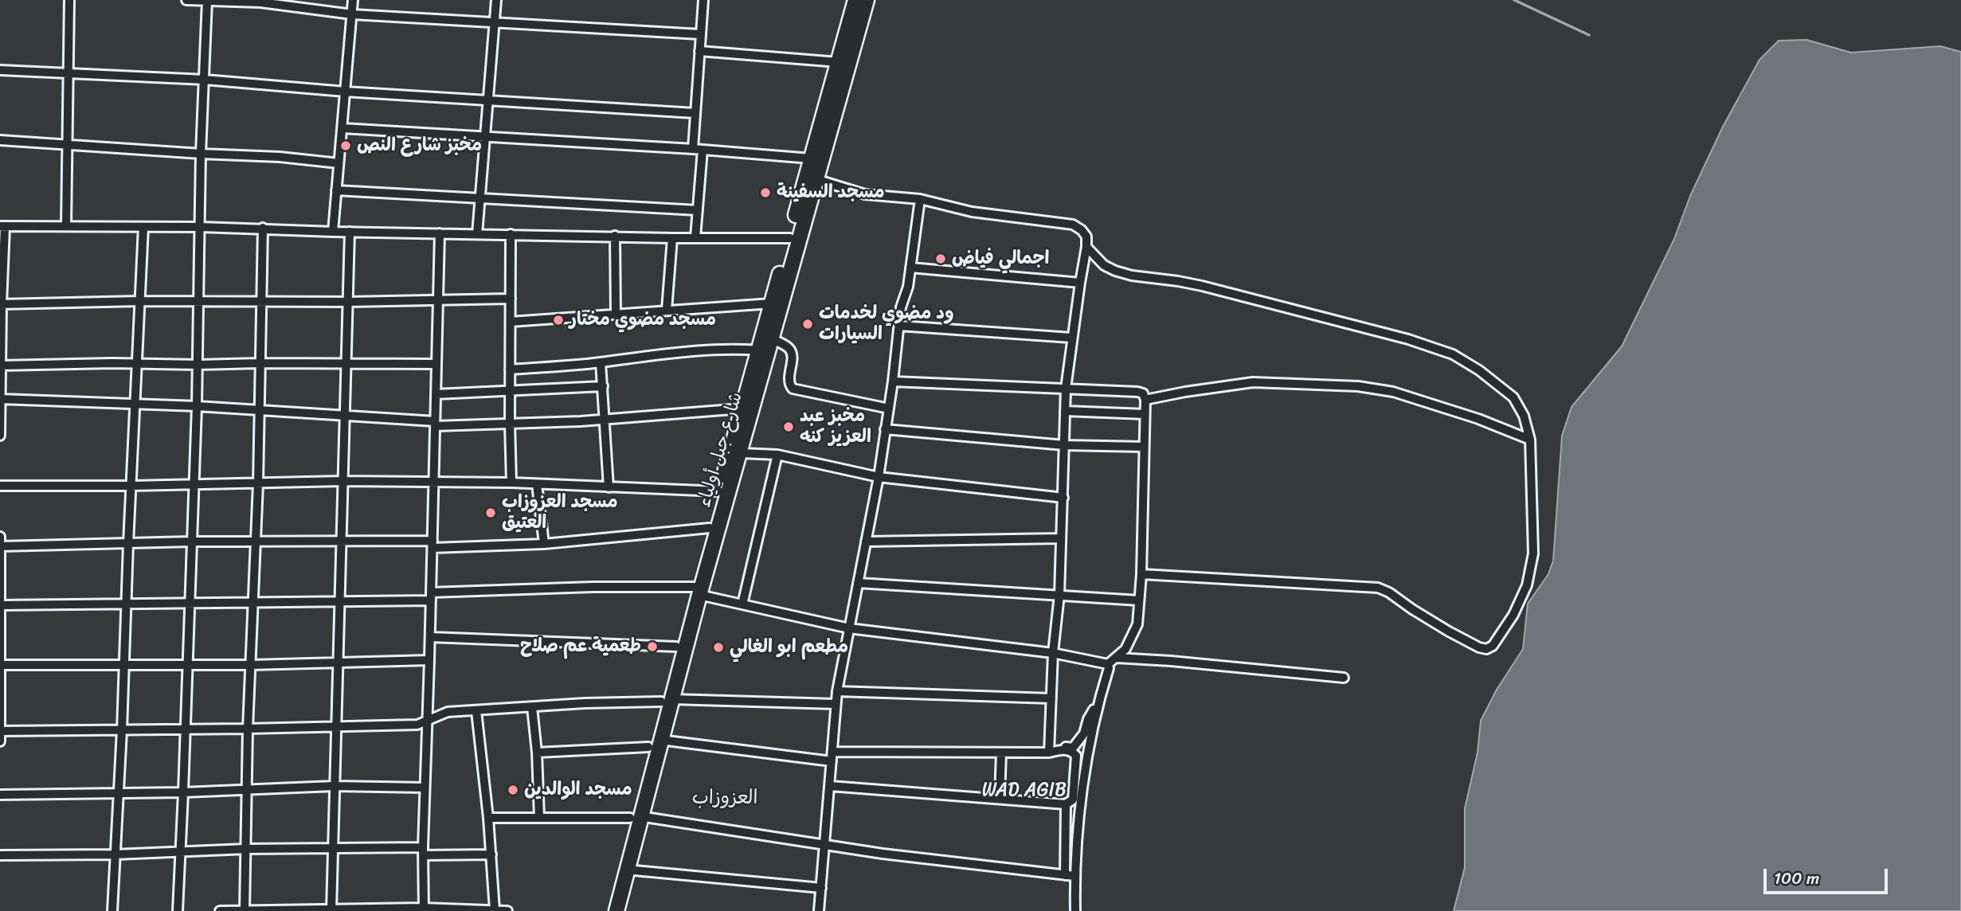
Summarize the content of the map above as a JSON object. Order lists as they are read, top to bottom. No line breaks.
{"streets":{"main road":["شارع جبل أولياء"]},"districts":["WAD AGIB","العزوزاب"],"places":["مخبز شارع النص","مسجد السفينة","اجمالي فياض","مسجد مضوي مختار","ود مضوي لخدمات السيارات","مخبز عبد العزيز كنه","مسجد العزوزاب العتيق","طعمية عم صلاح","مطعم ابو الغالي","مسجد الوالدين"],"scale_bar":"100 m"}
